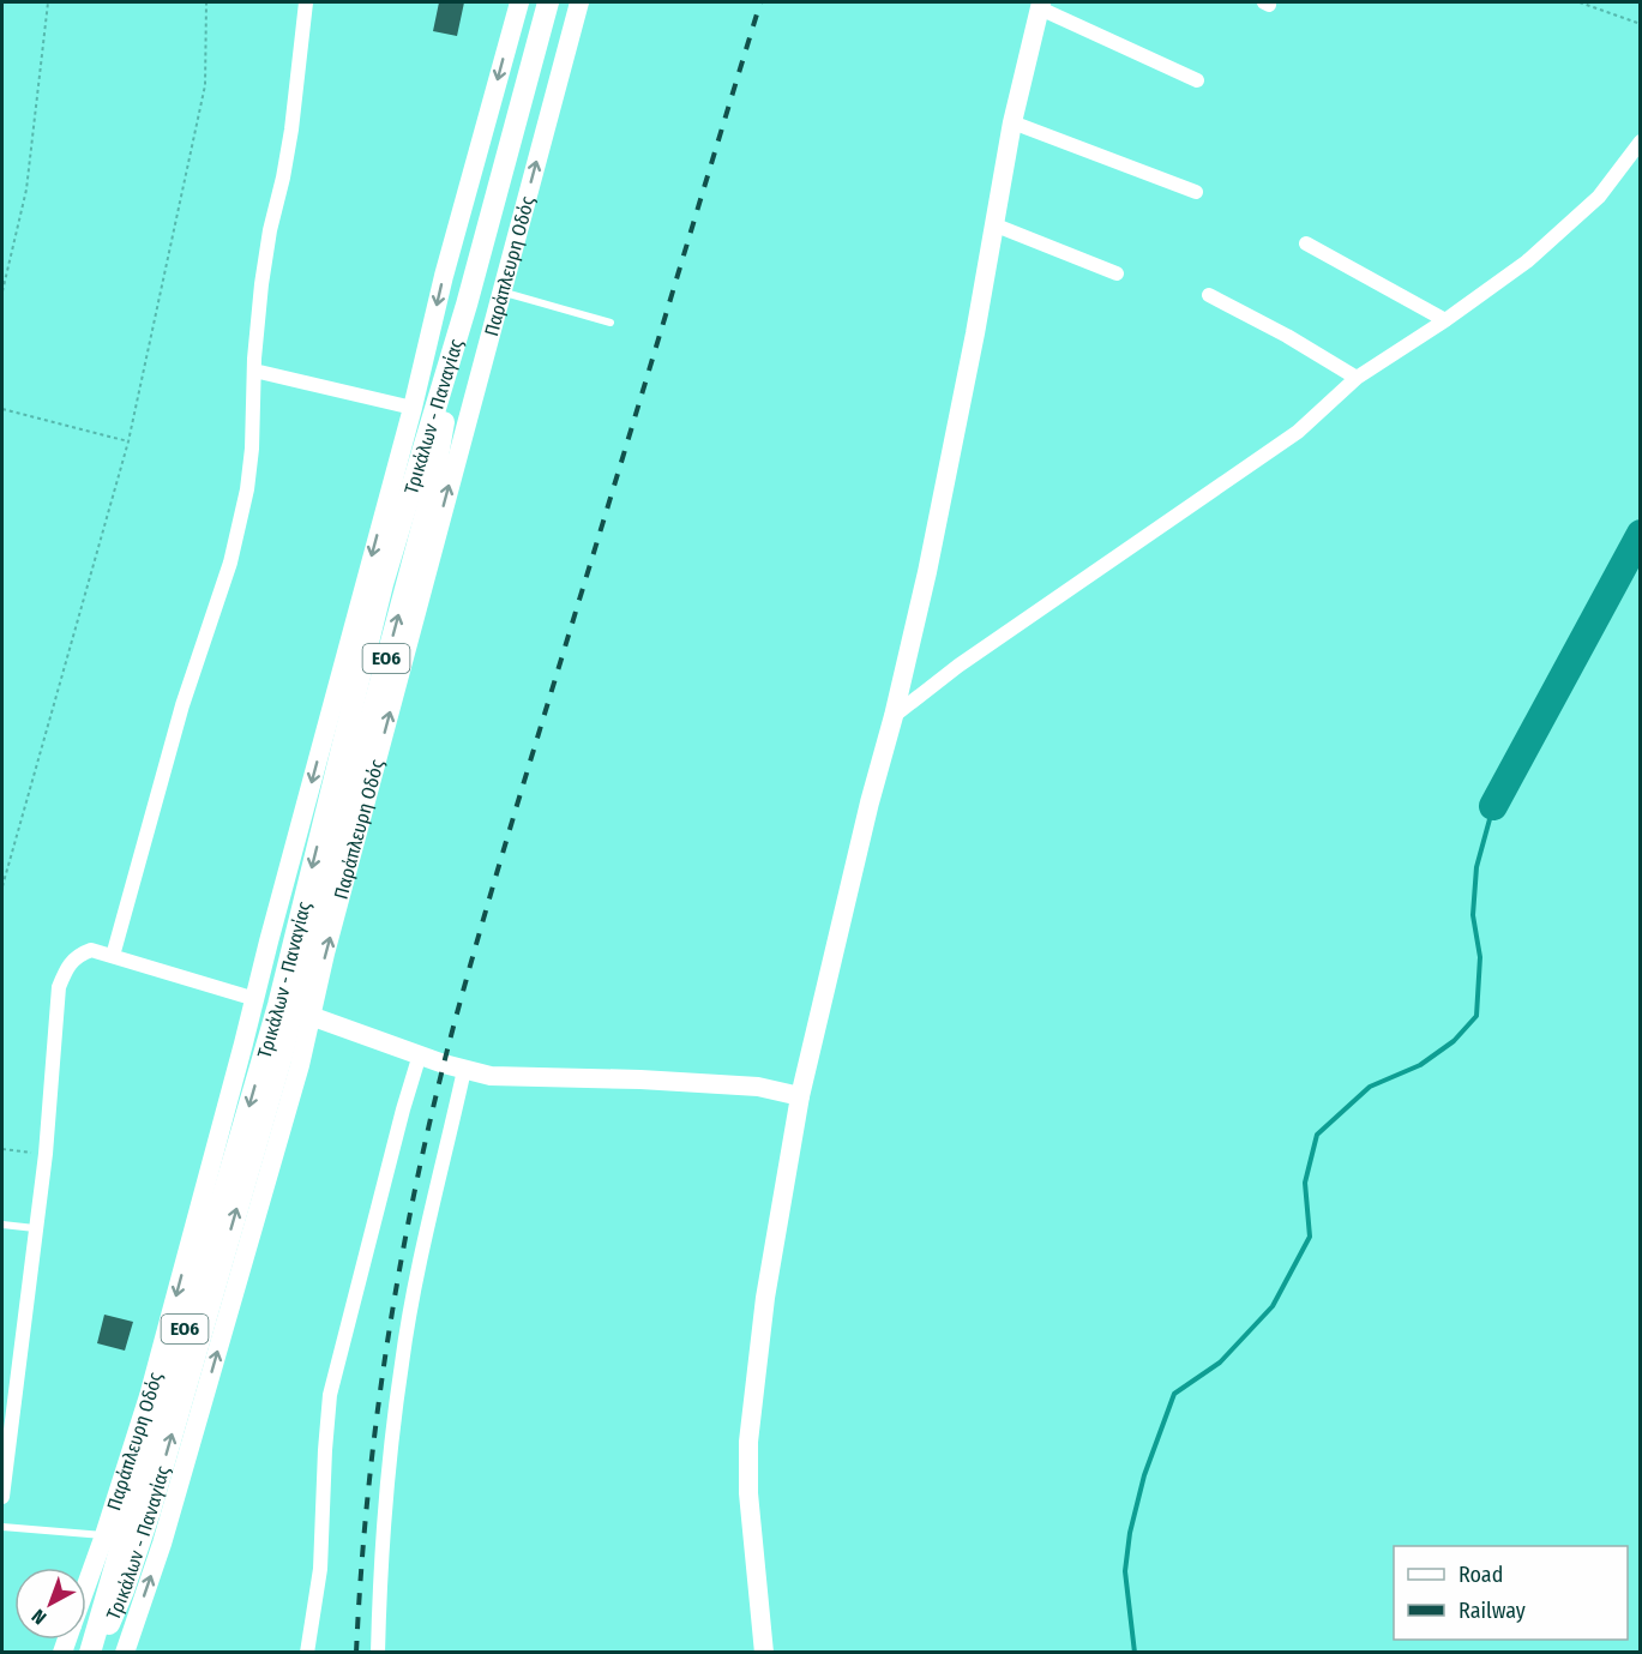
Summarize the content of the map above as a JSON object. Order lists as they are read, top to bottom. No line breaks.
{"streets":{"main road":["Τρικάλων - Παναγίας","ΕΟ6"],"street":["Παράπλευρη Οδός"]},"crossings":[["Παράπλευρη Οδός","Τρικάλων - Παναγίας"]],"legend":["Road","Railway"],"north":"bottom left"}
